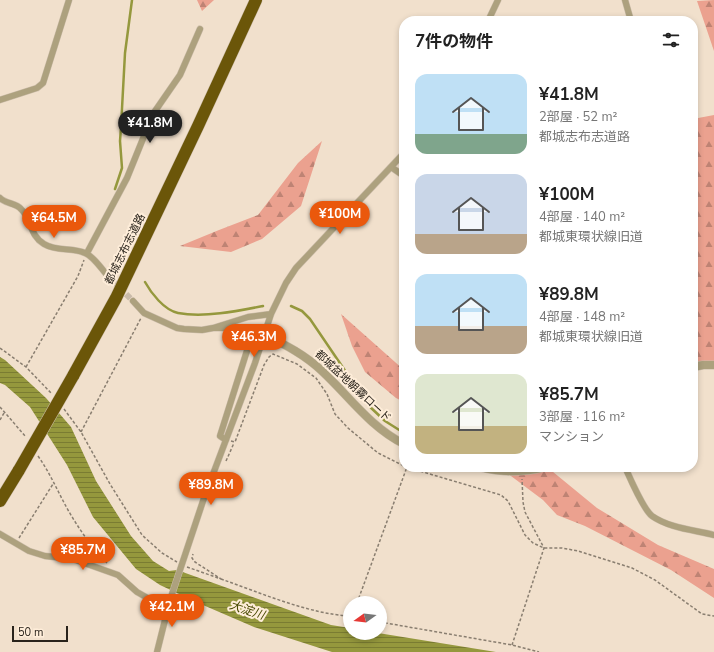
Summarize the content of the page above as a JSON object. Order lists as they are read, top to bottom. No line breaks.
{"streets":{"highway":["都城志布志道路"],"street":["都城盆地朝霧ロード"]},"water":["大淀川"],"scale_bar":"50 m","north":"left","page":{"heading":"7件の物件","list":[{"name":"¥41.8M","note":"2部屋 · 52 m² · 都城志布志道路"},{"name":"¥100M","note":"4部屋 · 140 m² · 都城東環状線旧道"},{"name":"¥89.8M","note":"4部屋 · 148 m² · 都城東環状線旧道"},{"name":"¥85.7M","note":"3部屋 · 116 m² · マンション"}],"price":["¥41.8M","¥100M","¥64.5M","¥46.3M","¥89.8M","¥85.7M","¥42.1M"],"scale":"50 m"}}
